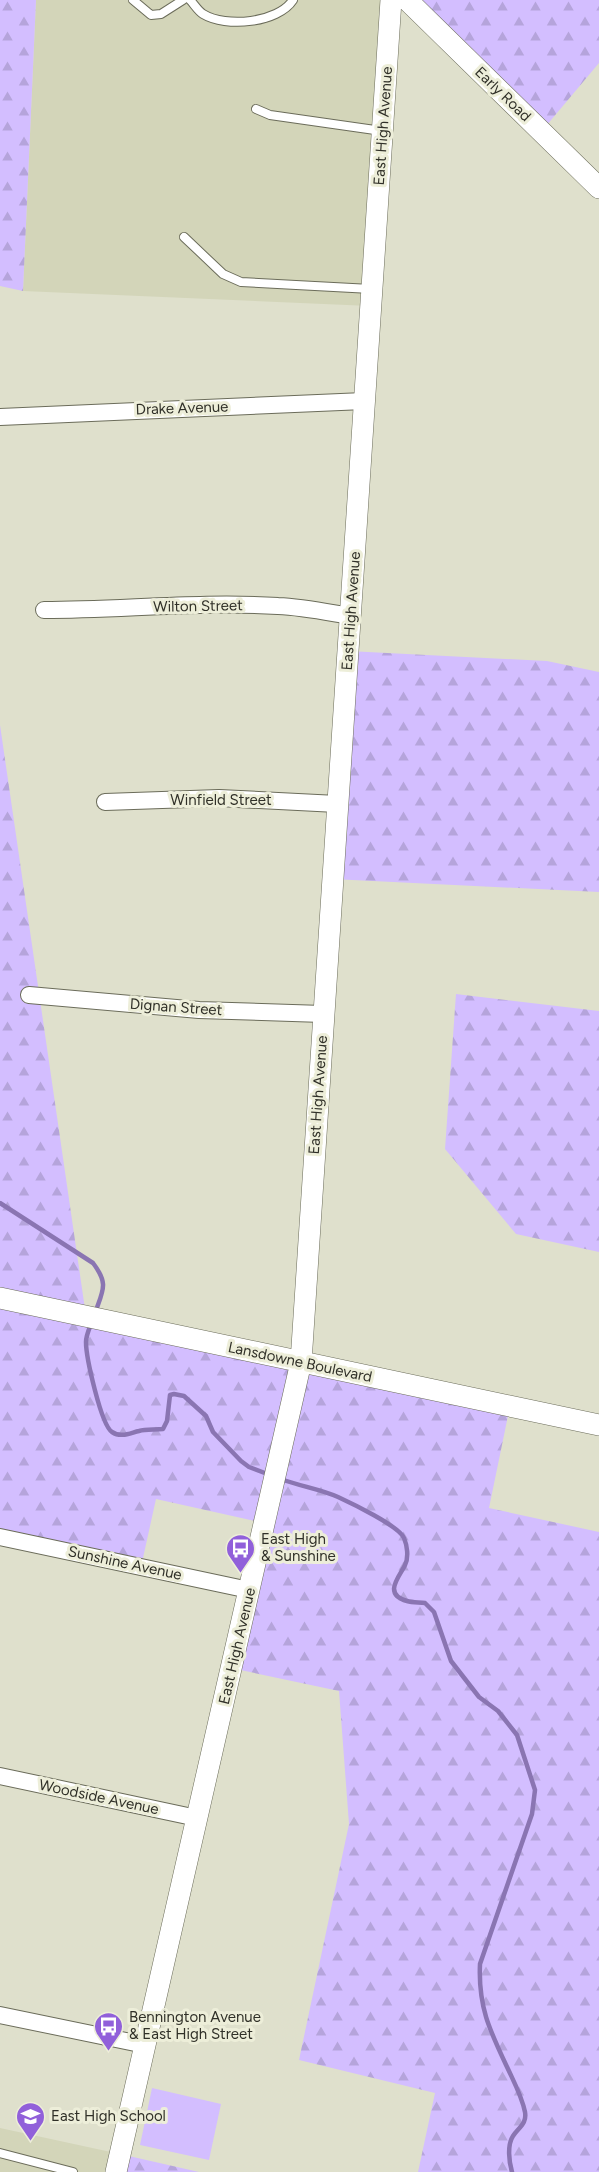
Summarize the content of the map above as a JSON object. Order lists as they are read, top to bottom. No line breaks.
{"streets":{"street":["Early Road","East High Avenue","Drake Avenue","Wilton Street","Winfield Street","Dignan Street","Lansdowne Boulevard","Sunshine Avenue","Woodside Avenue"]},"crossings":[["East High Avenue","Drake Avenue"],["East High Avenue","Wilton Street"],["East High Avenue","Winfield Street"],["East High Avenue","Dignan Street"],["East High Avenue","Lansdowne Boulevard"],["East High Avenue","Sunshine Avenue"],["East High Avenue","Woodside Avenue"]],"places":{"bus stop":["East High & Sunshine","Bennington Avenue & East High Street"],"school or university":["East High School"]}}
